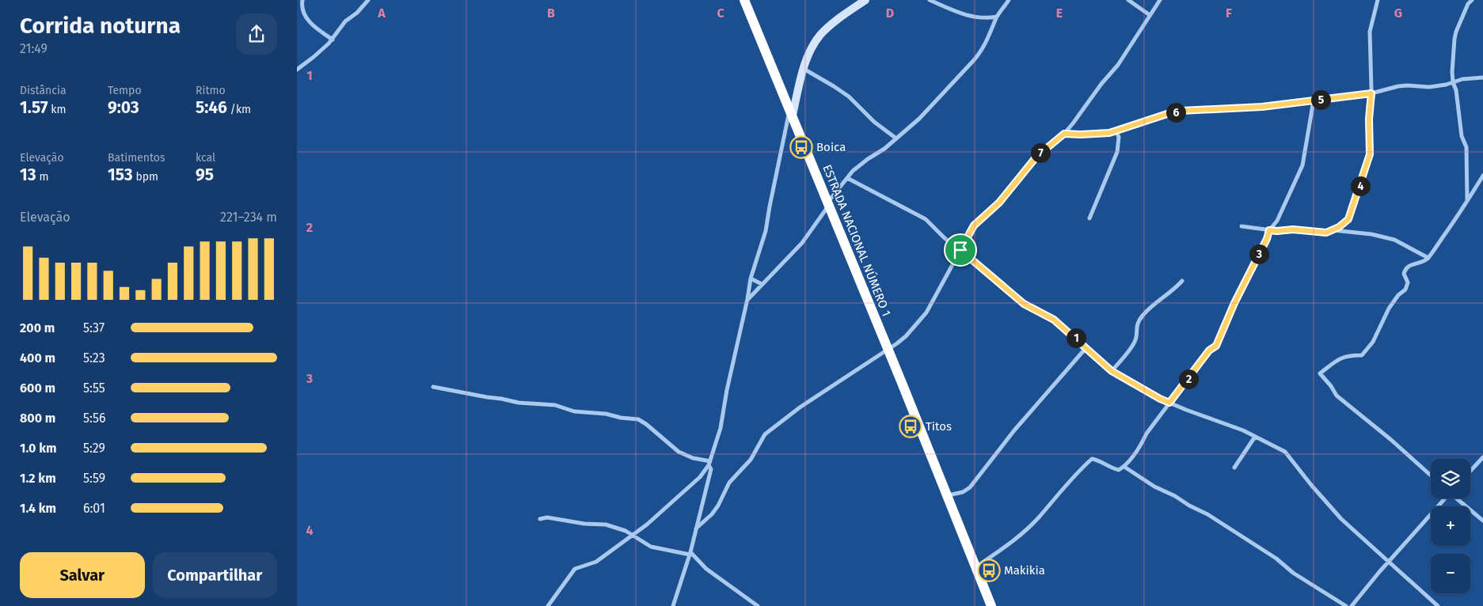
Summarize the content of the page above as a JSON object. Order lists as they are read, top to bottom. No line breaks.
{"streets":{"highway":["ESTRADA NACIONAL NÚMERO 1"]},"places":{"bus stop":["Boica","Titos","Makikia"]},"page":{"heading":["Corrida noturna","21:49"],"stats":[["Distância","1.57 km"],["Tempo","9:03"],["Ritmo","5:46 /km"],["Elevação","13 m"],["Batimentos","153 bpm"],["kcal","95"]],"pins":["5","6","7","4","3","1","2"],"chart":["Elevação","221–234 m"],"list":[{"name":"200 m","note":"5:37"},{"name":"400 m","note":"5:23"},{"name":"600 m","note":"5:55"},{"name":"800 m","note":"5:56"},{"name":"1.0 km","note":"5:29"},{"name":"1.2 km","note":"5:59"},{"name":"1.4 km","note":"6:01"}],"map_buttons":["+","−"],"buttons":["Salvar","Compartilhar"]},"grid":{"columns":["A","B","C","D","E","F","G"],"rows":["1","2","3","4"]}}
